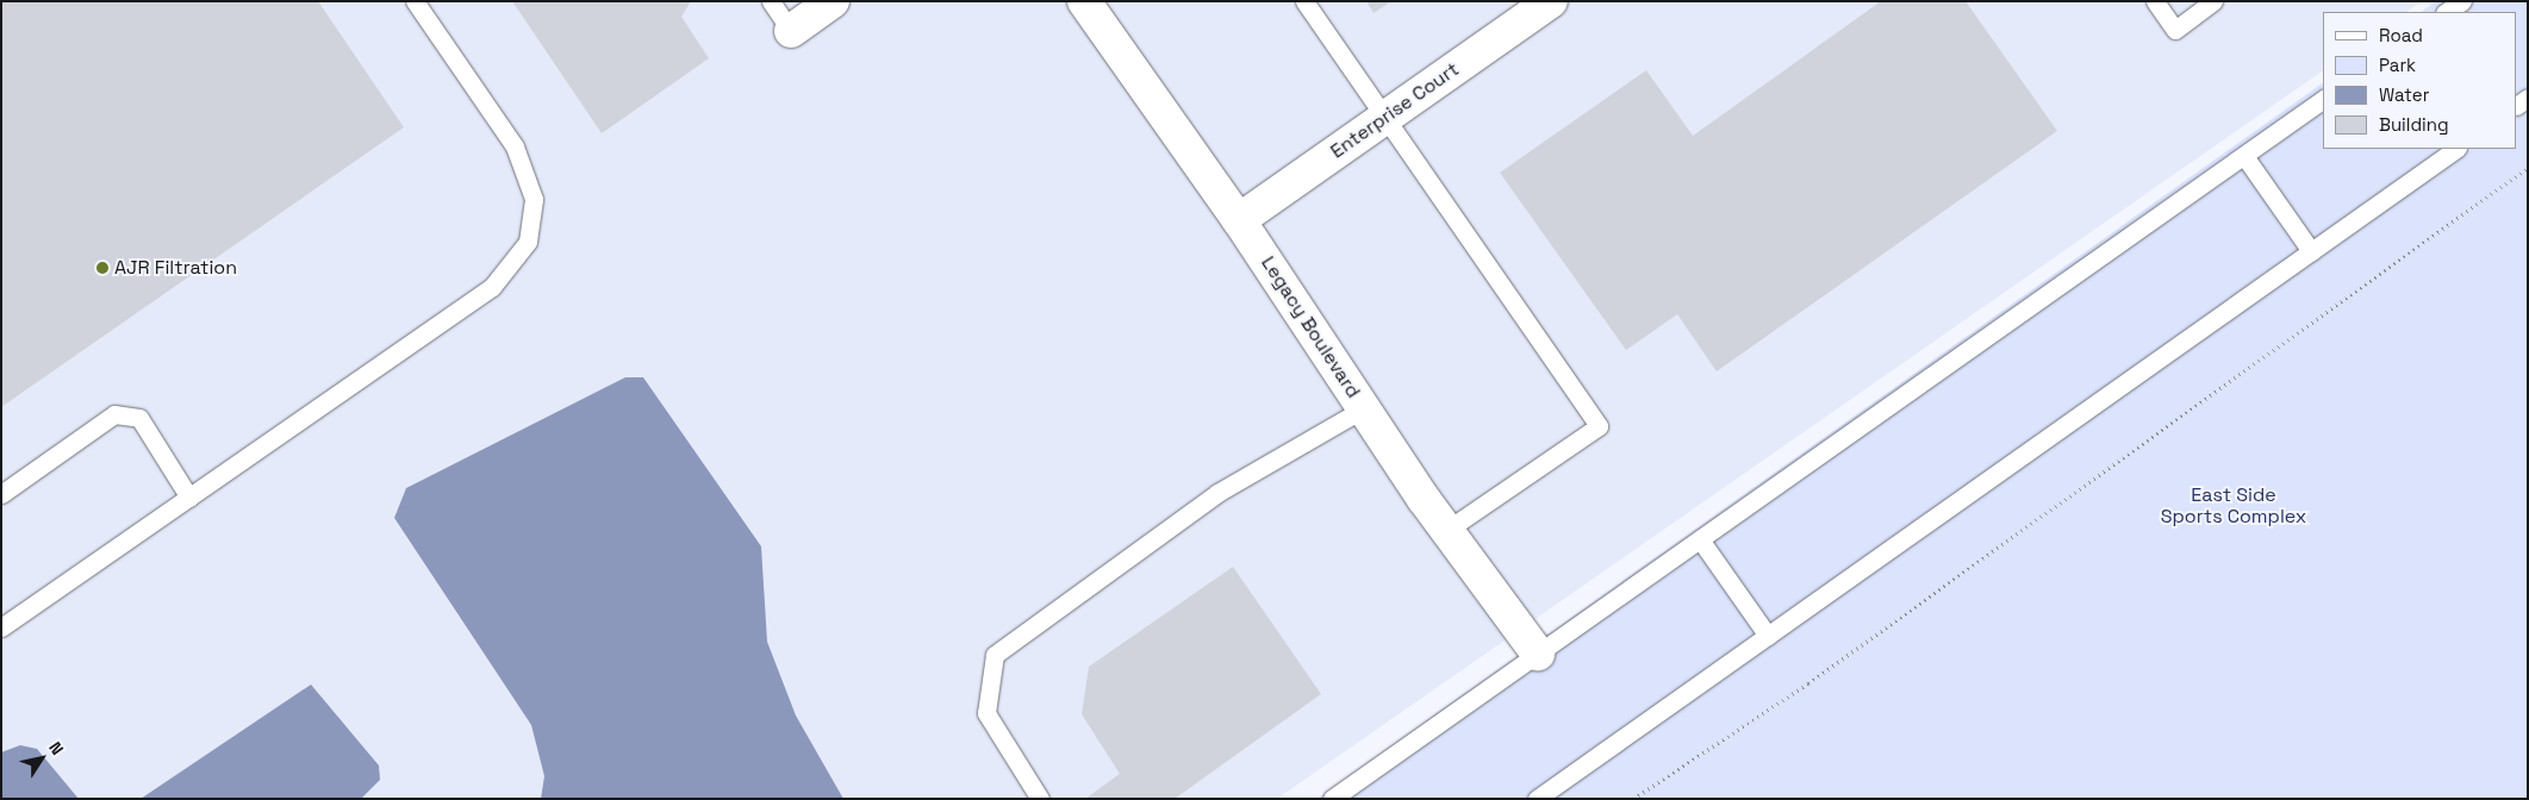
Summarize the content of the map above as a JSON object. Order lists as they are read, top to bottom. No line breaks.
{"streets":{"street":["Enterprise Court","Legacy Boulevard"]},"crossings":[["Enterprise Court","Legacy Boulevard"]],"parks":["East Side Sports Complex"],"places":["AJR Filtration"],"legend":["Road","Park","Water","Building"],"north":"top right"}
